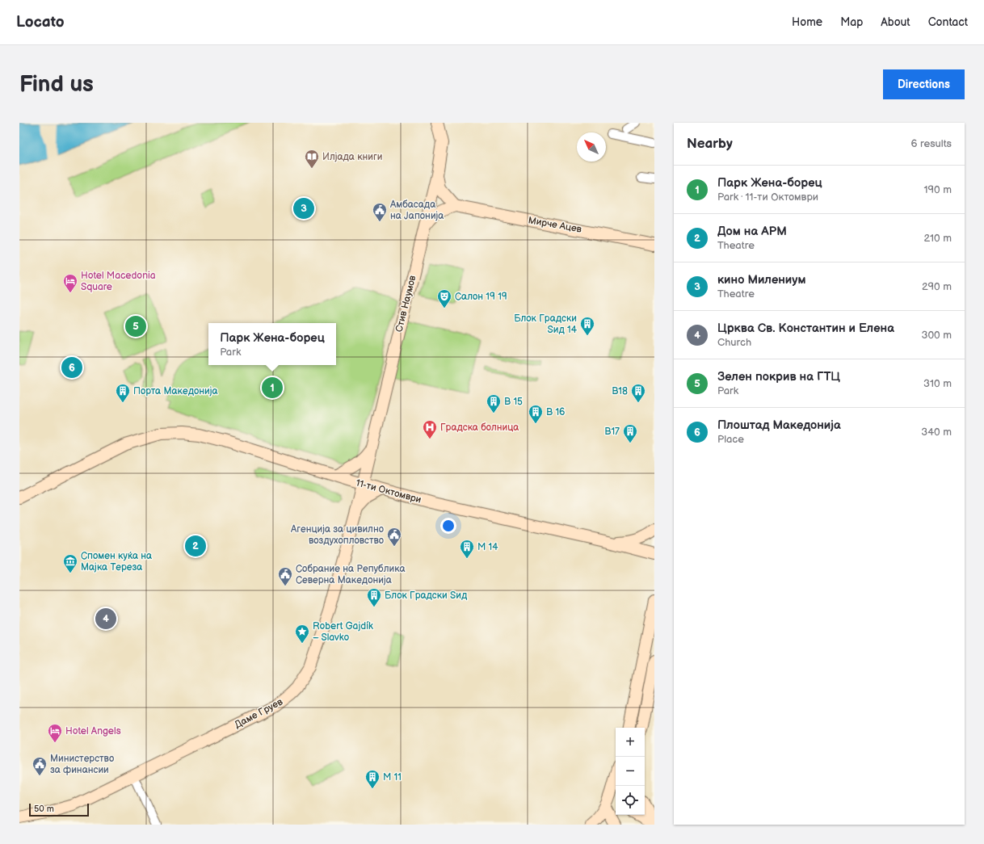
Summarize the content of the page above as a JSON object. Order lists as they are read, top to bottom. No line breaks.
{"streets":{"street":["Мирче Ацев","Стив Наумов","11-ти Октомври","Даме Груев"]},"crossings":[["Стив Наумов","11-ти Октомври"],["Стив Наумов","Даме Груев"],["11-ти Октомври","Даме Груев"]],"places":{"library":["Илјада книги"],"public building":["Амбасада на Јапонија","Агенција за цивилно воздухопловство","Собрание на Република Северна Македонија","Министерство за финансии"],"hotel":["Hotel Macedonia Square","Hotel Angels"],"theatre":["Салон 19 19"],"building":["Блок Градски Sид 14","Порта Македонија","B18","B 15","B 16","B17","M 14","Блок Градски Sид","M 11"],"hospital":["Градска болница"],"museum":["Спомен куќа на Мајка Тереза"],"place":["Robert Gajdík – Slavko"]},"scale_bar":"50 m","north":"top left","page":{"header":"Locato","nav":["Home","Map","About","Contact"],"buttons":"Directions","title":"Find us","heading":["Nearby","6 results"],"list":[{"mark":"1","name":"Парк Жена-борец","note":"Park · 11-ти Октомври","value":"190 m"},{"mark":"2","name":"Дом на АРМ","note":"Theatre","value":"210 m"},{"mark":"3","name":"кино Милениум","note":"Theatre","value":"290 m"},{"mark":"4","name":"Црква Св. Константин и Елена","note":"Church","value":"300 m"},{"mark":"5","name":"Зелен покрив на ГТЦ","note":"Park","value":"310 m"},{"mark":"6","name":"Плоштад Македонија","note":"Place","value":"340 m"}],"pins":["3","5","6","1","2","4"],"popup":["Парк Жена-борец","Park"],"map_buttons":["+","−"],"scale":"50 m"}}
